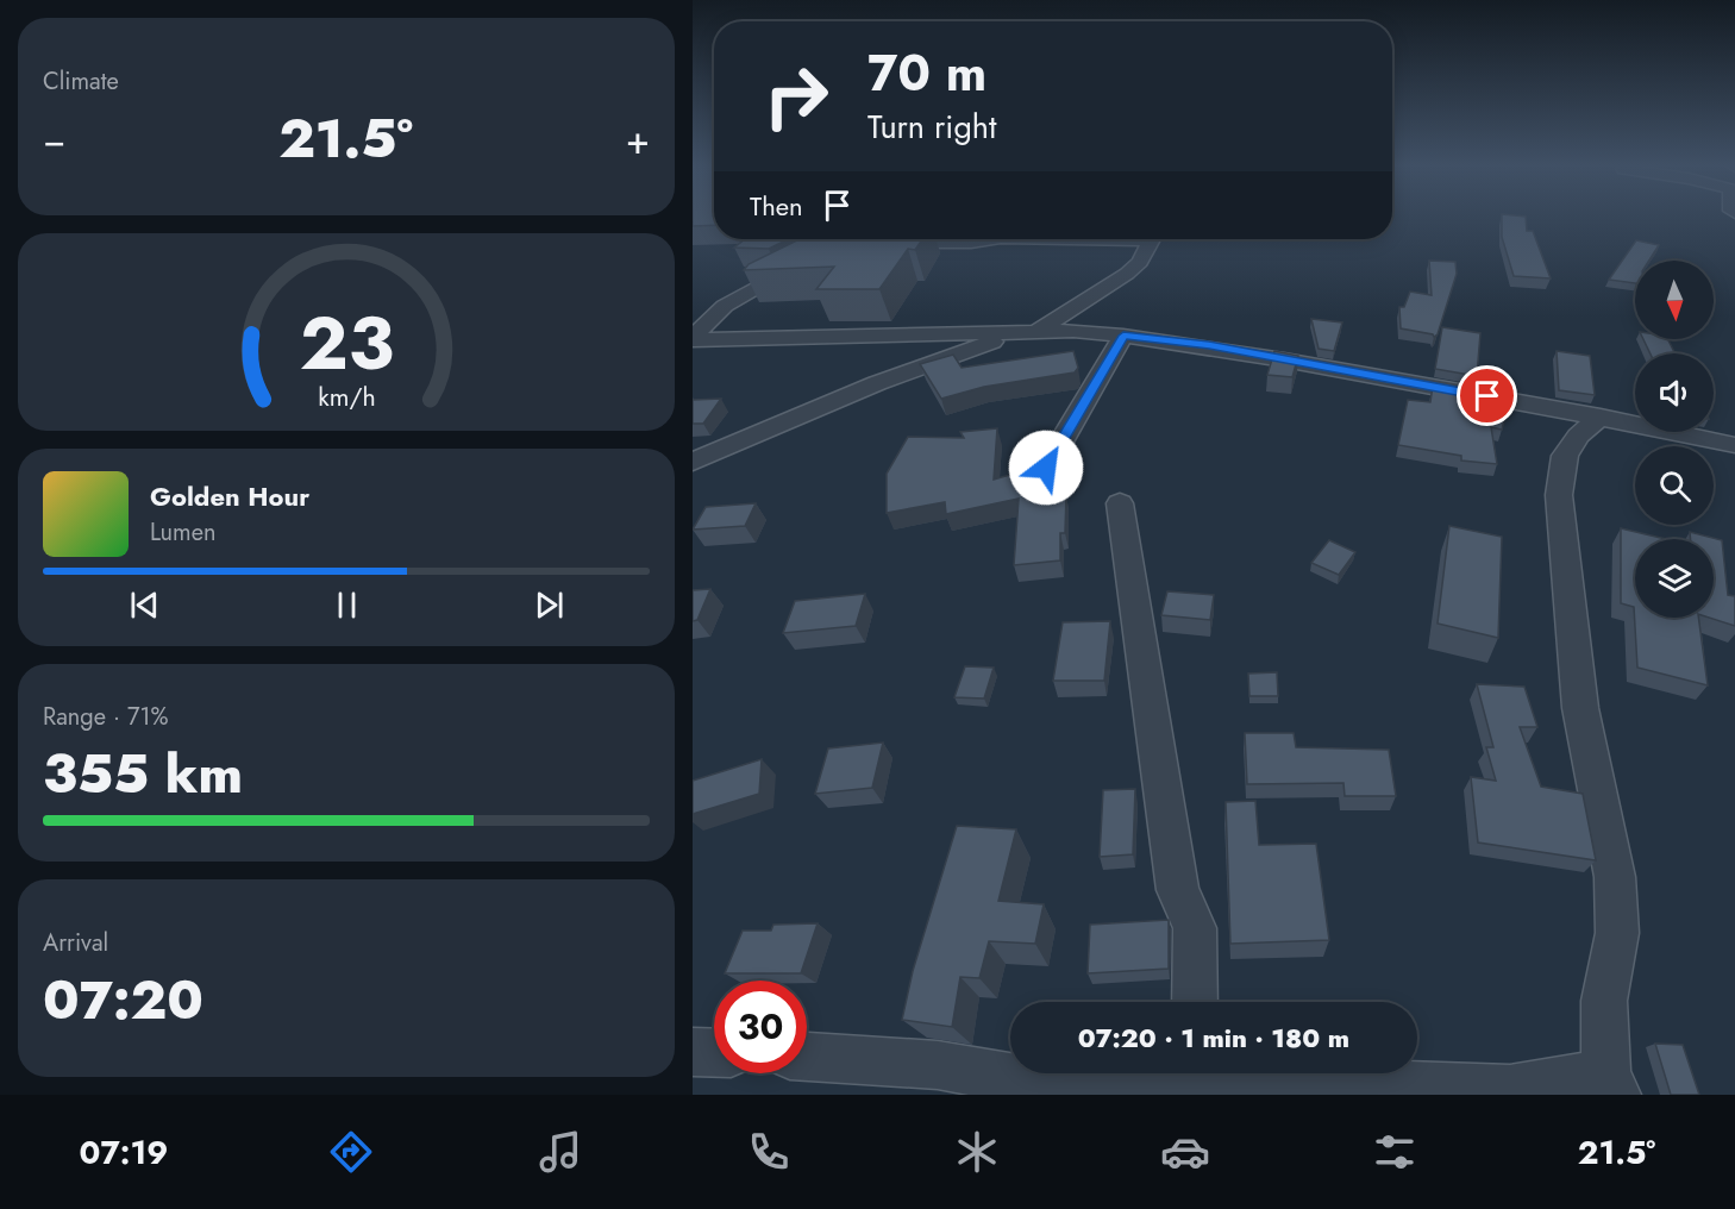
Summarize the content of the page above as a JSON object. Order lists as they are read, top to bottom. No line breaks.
{"north":"bottom","page":{"tile":["Climate",["Range · 71%","355 km"],["Arrival","07:20"]],"turn":["70 m","Turn right"],"heat":["−","21.5°","+"],"then":"Then","song":["Golden Hour","Lumen"],"limit":"30","trip":"07:20 · 1 min · 180 m","tabs":["07:19","21.5°"],"gauge":["23","km/h"]}}
